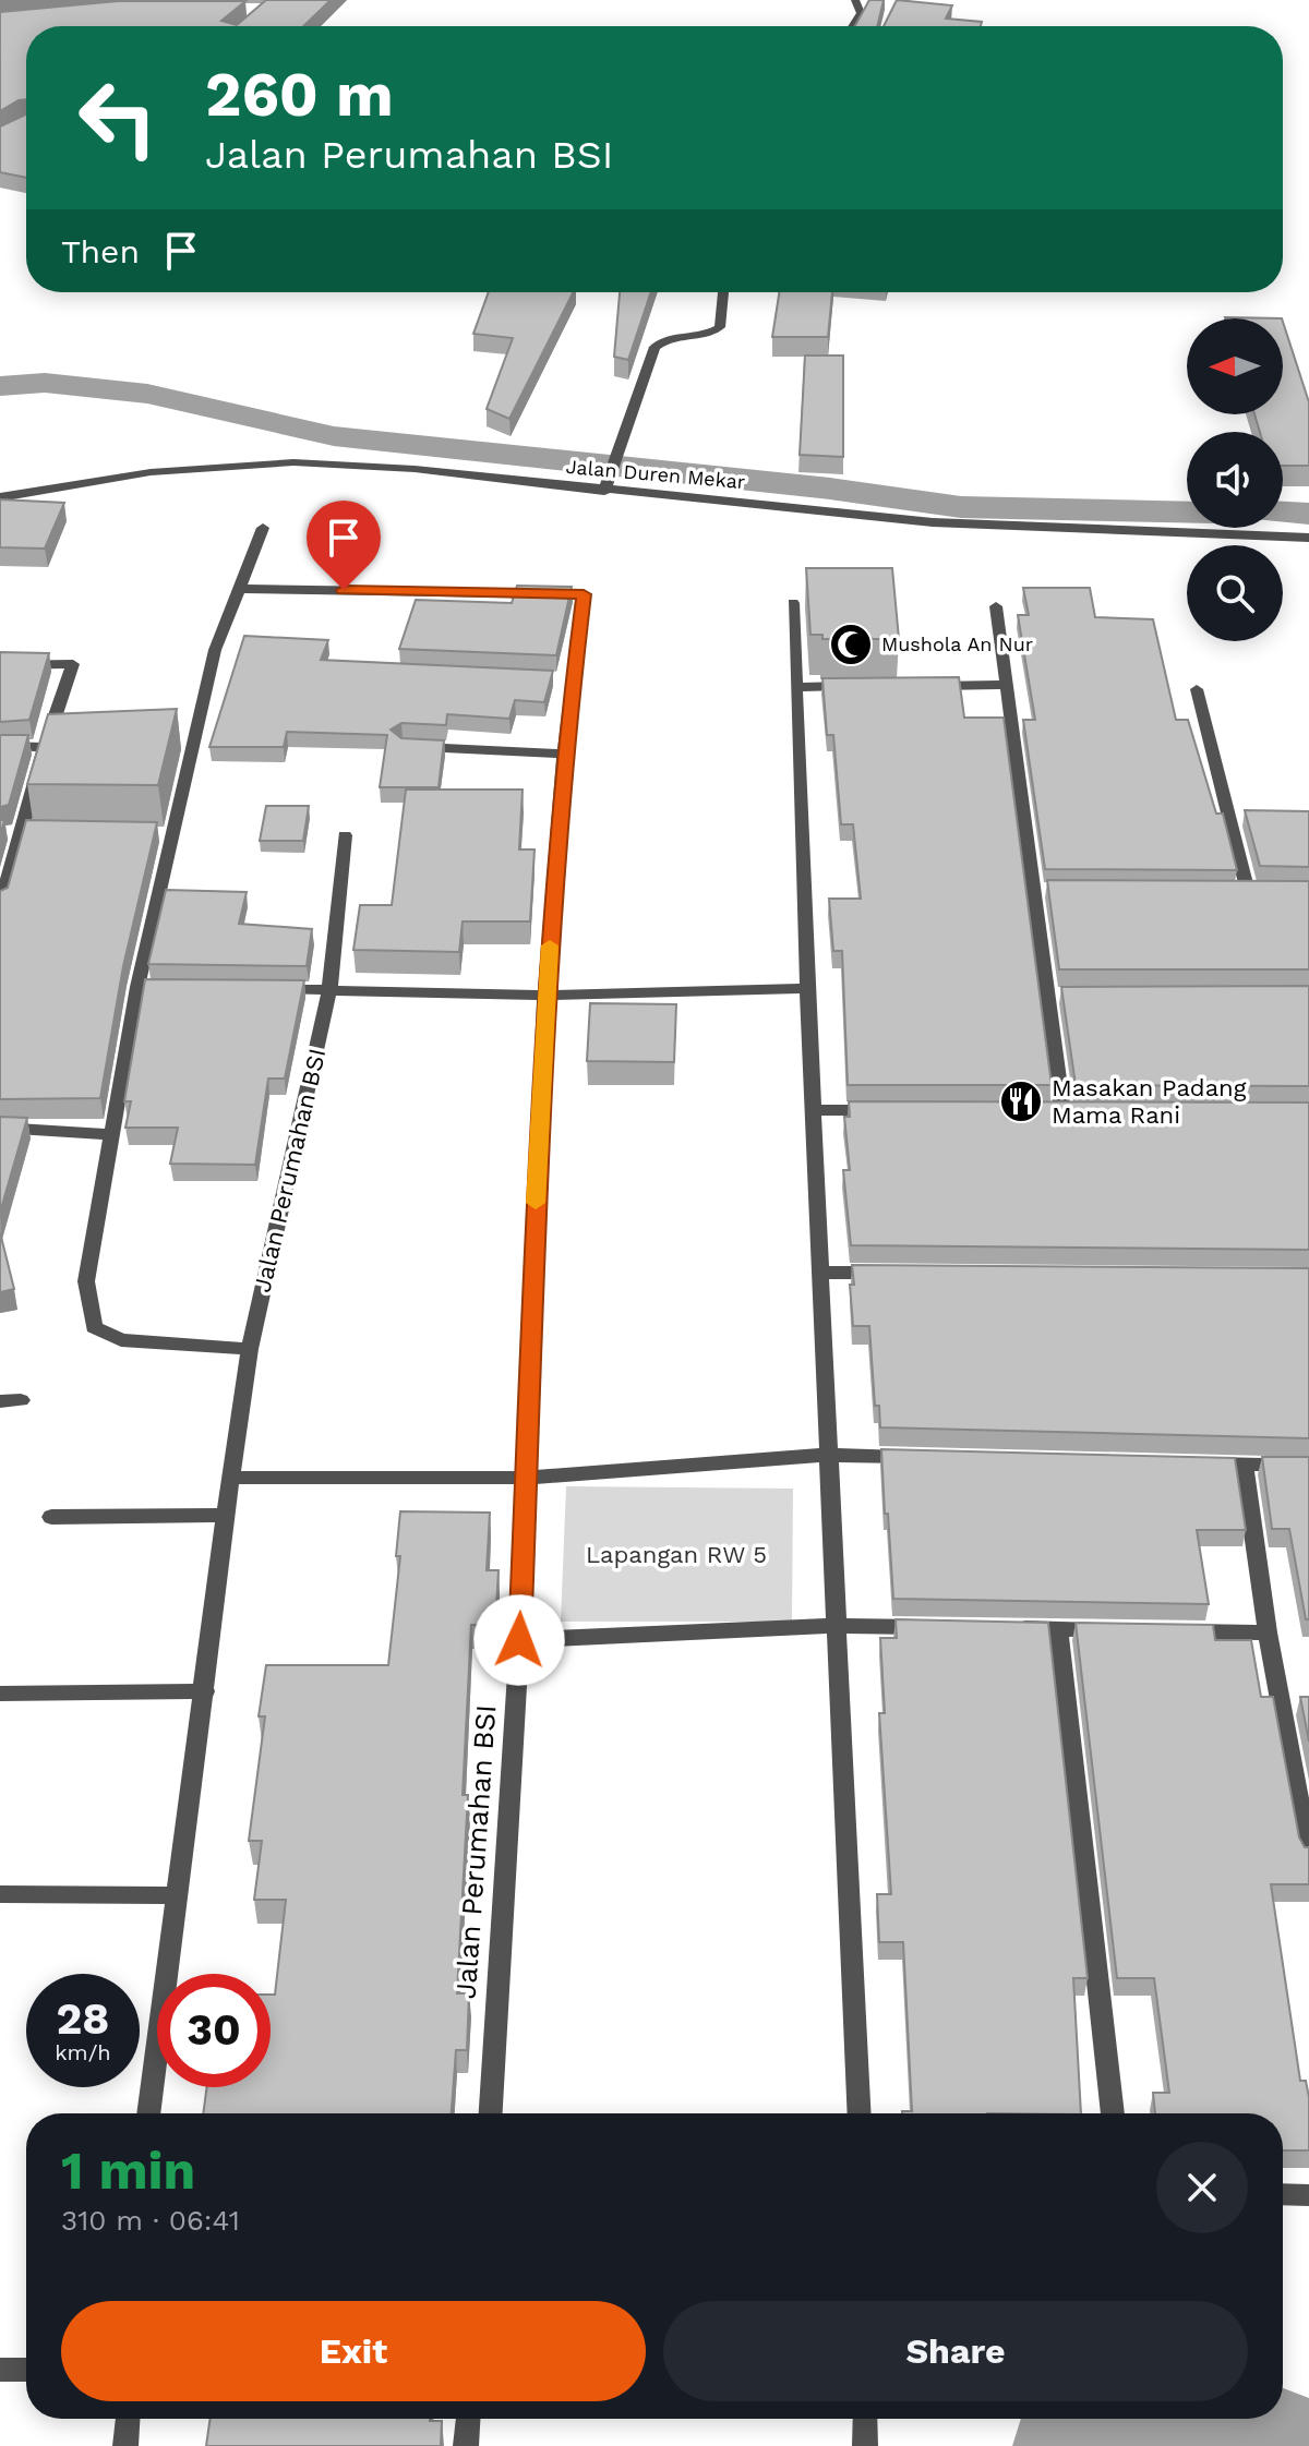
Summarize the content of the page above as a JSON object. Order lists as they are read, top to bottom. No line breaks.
{"streets":{"street":["Jalan Duren Mekar","Jalan Perumahan BSI"]},"parks":["Lapangan RW 5"],"places":{"mosque":["Mushola An Nur"],"restaurant":["Masakan Padang Mama Rani"]},"north":"left","page":{"turn":["260 m","Jalan Perumahan BSI"],"then":"Then","speed":"28 km/h","limit":"30","heading":["1 min","310 m · 06:41"],"buttons":["Exit","Share"]}}
